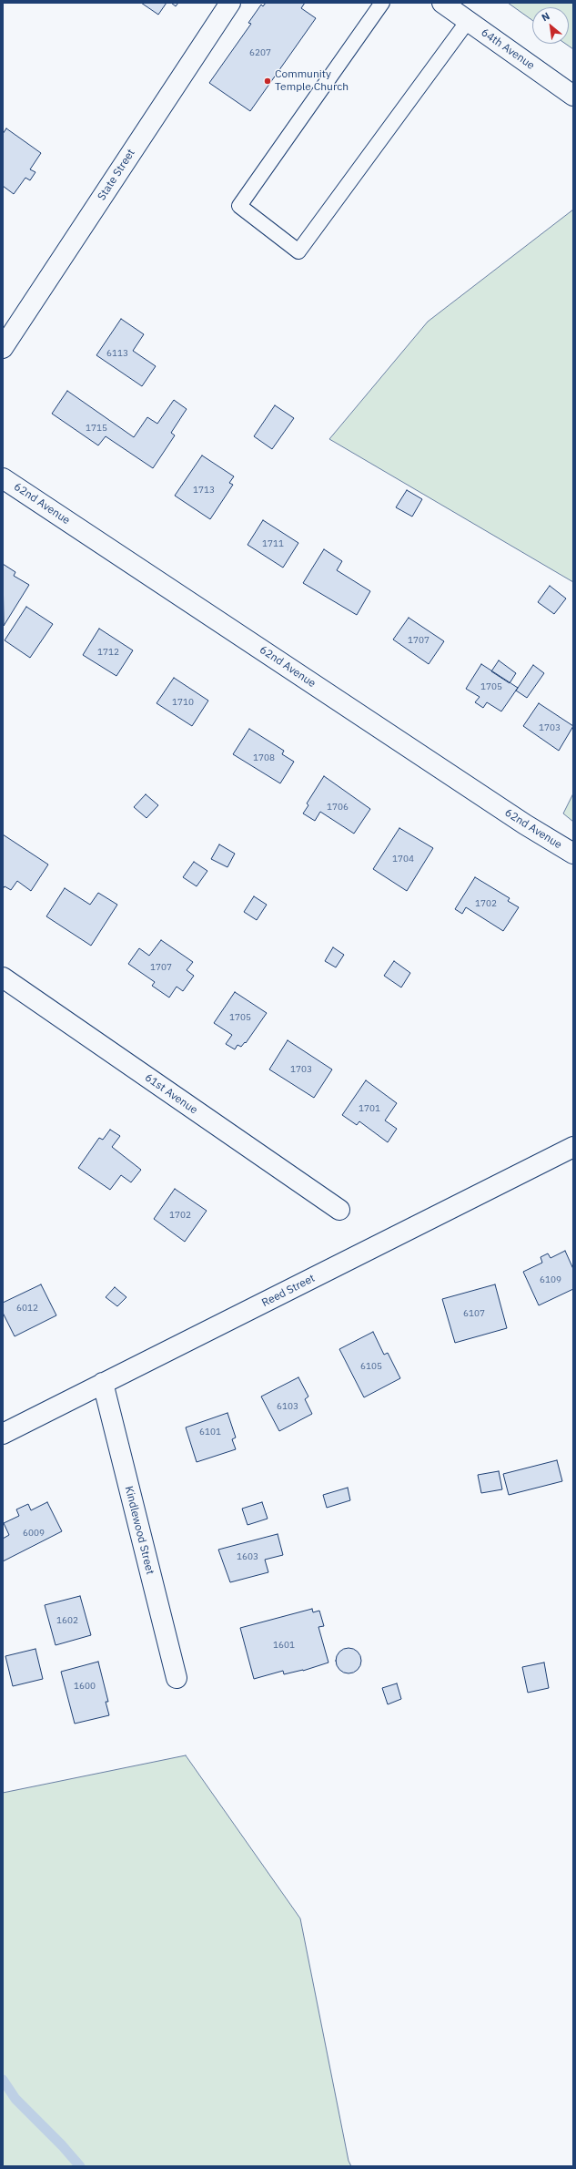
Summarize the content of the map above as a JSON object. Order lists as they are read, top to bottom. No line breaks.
{"streets":{"street":["64th Avenue","State Street","62nd Avenue","61st Avenue","Reed Street","Kindlewood Street"]},"crossings":[["Reed Street","Kindlewood Street"]],"places":["Community Temple Church"],"house_numbers":["6207","6113","1715","1713","1711","1707","1712","1705","1710","1703","1708","1706","1704","1702","1707","1705","1703","1701","1702","6109","6012","6107","6105","6103","6101","6009","1603","1602","1601","1600"],"north":"top left"}
